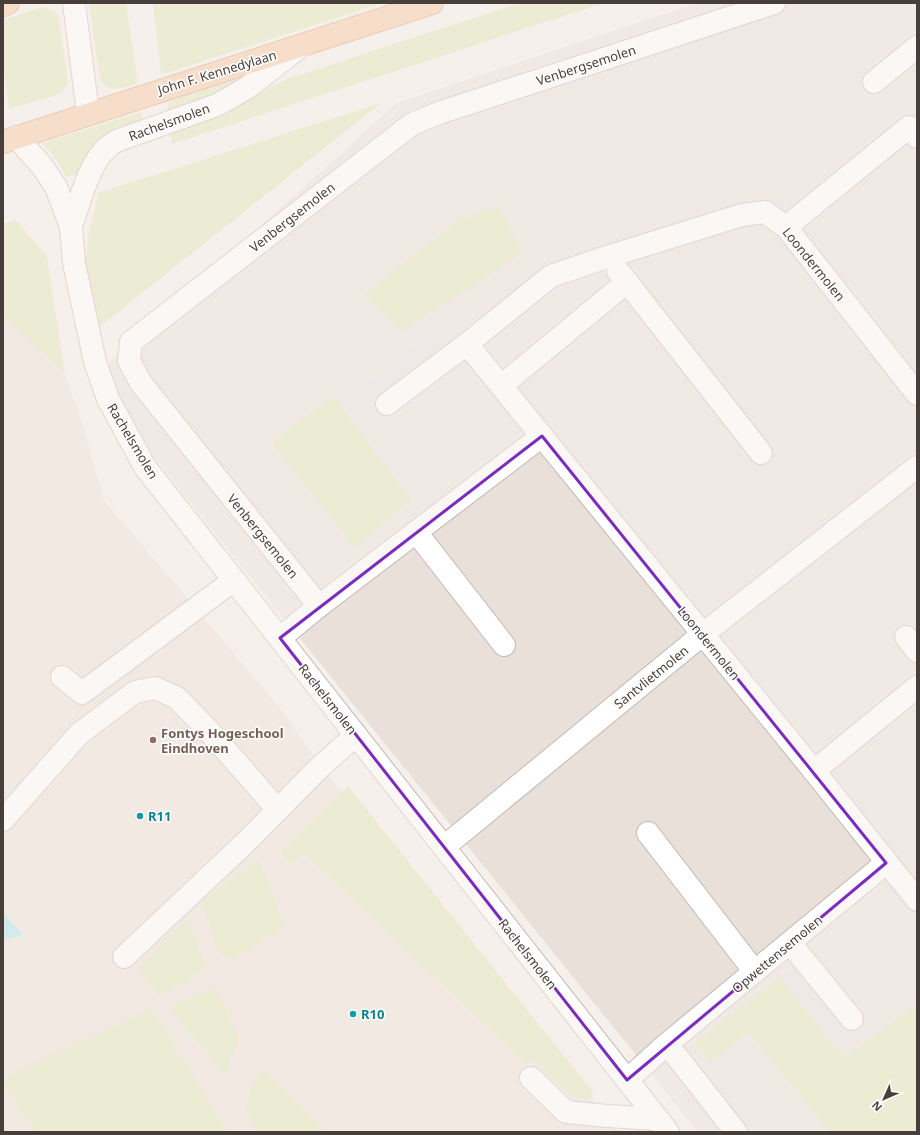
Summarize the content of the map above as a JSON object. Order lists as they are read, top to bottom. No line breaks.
{"streets":{"main road":["John F. Kennedylaan"],"street":["Venbergsemolen","Rachelsmolen","Loondermolen","Santvlietmolen","Opwettensemolen"]},"crossings":[["John F. Kennedylaan","Rachelsmolen"],["Rachelsmolen","Santvlietmolen"],["Rachelsmolen","Opwettensemolen"],["Loondermolen","Santvlietmolen"],["Loondermolen","Opwettensemolen"]],"places":["Fontys Hogeschool Eindhoven","R11","R10"],"north":"bottom left"}
